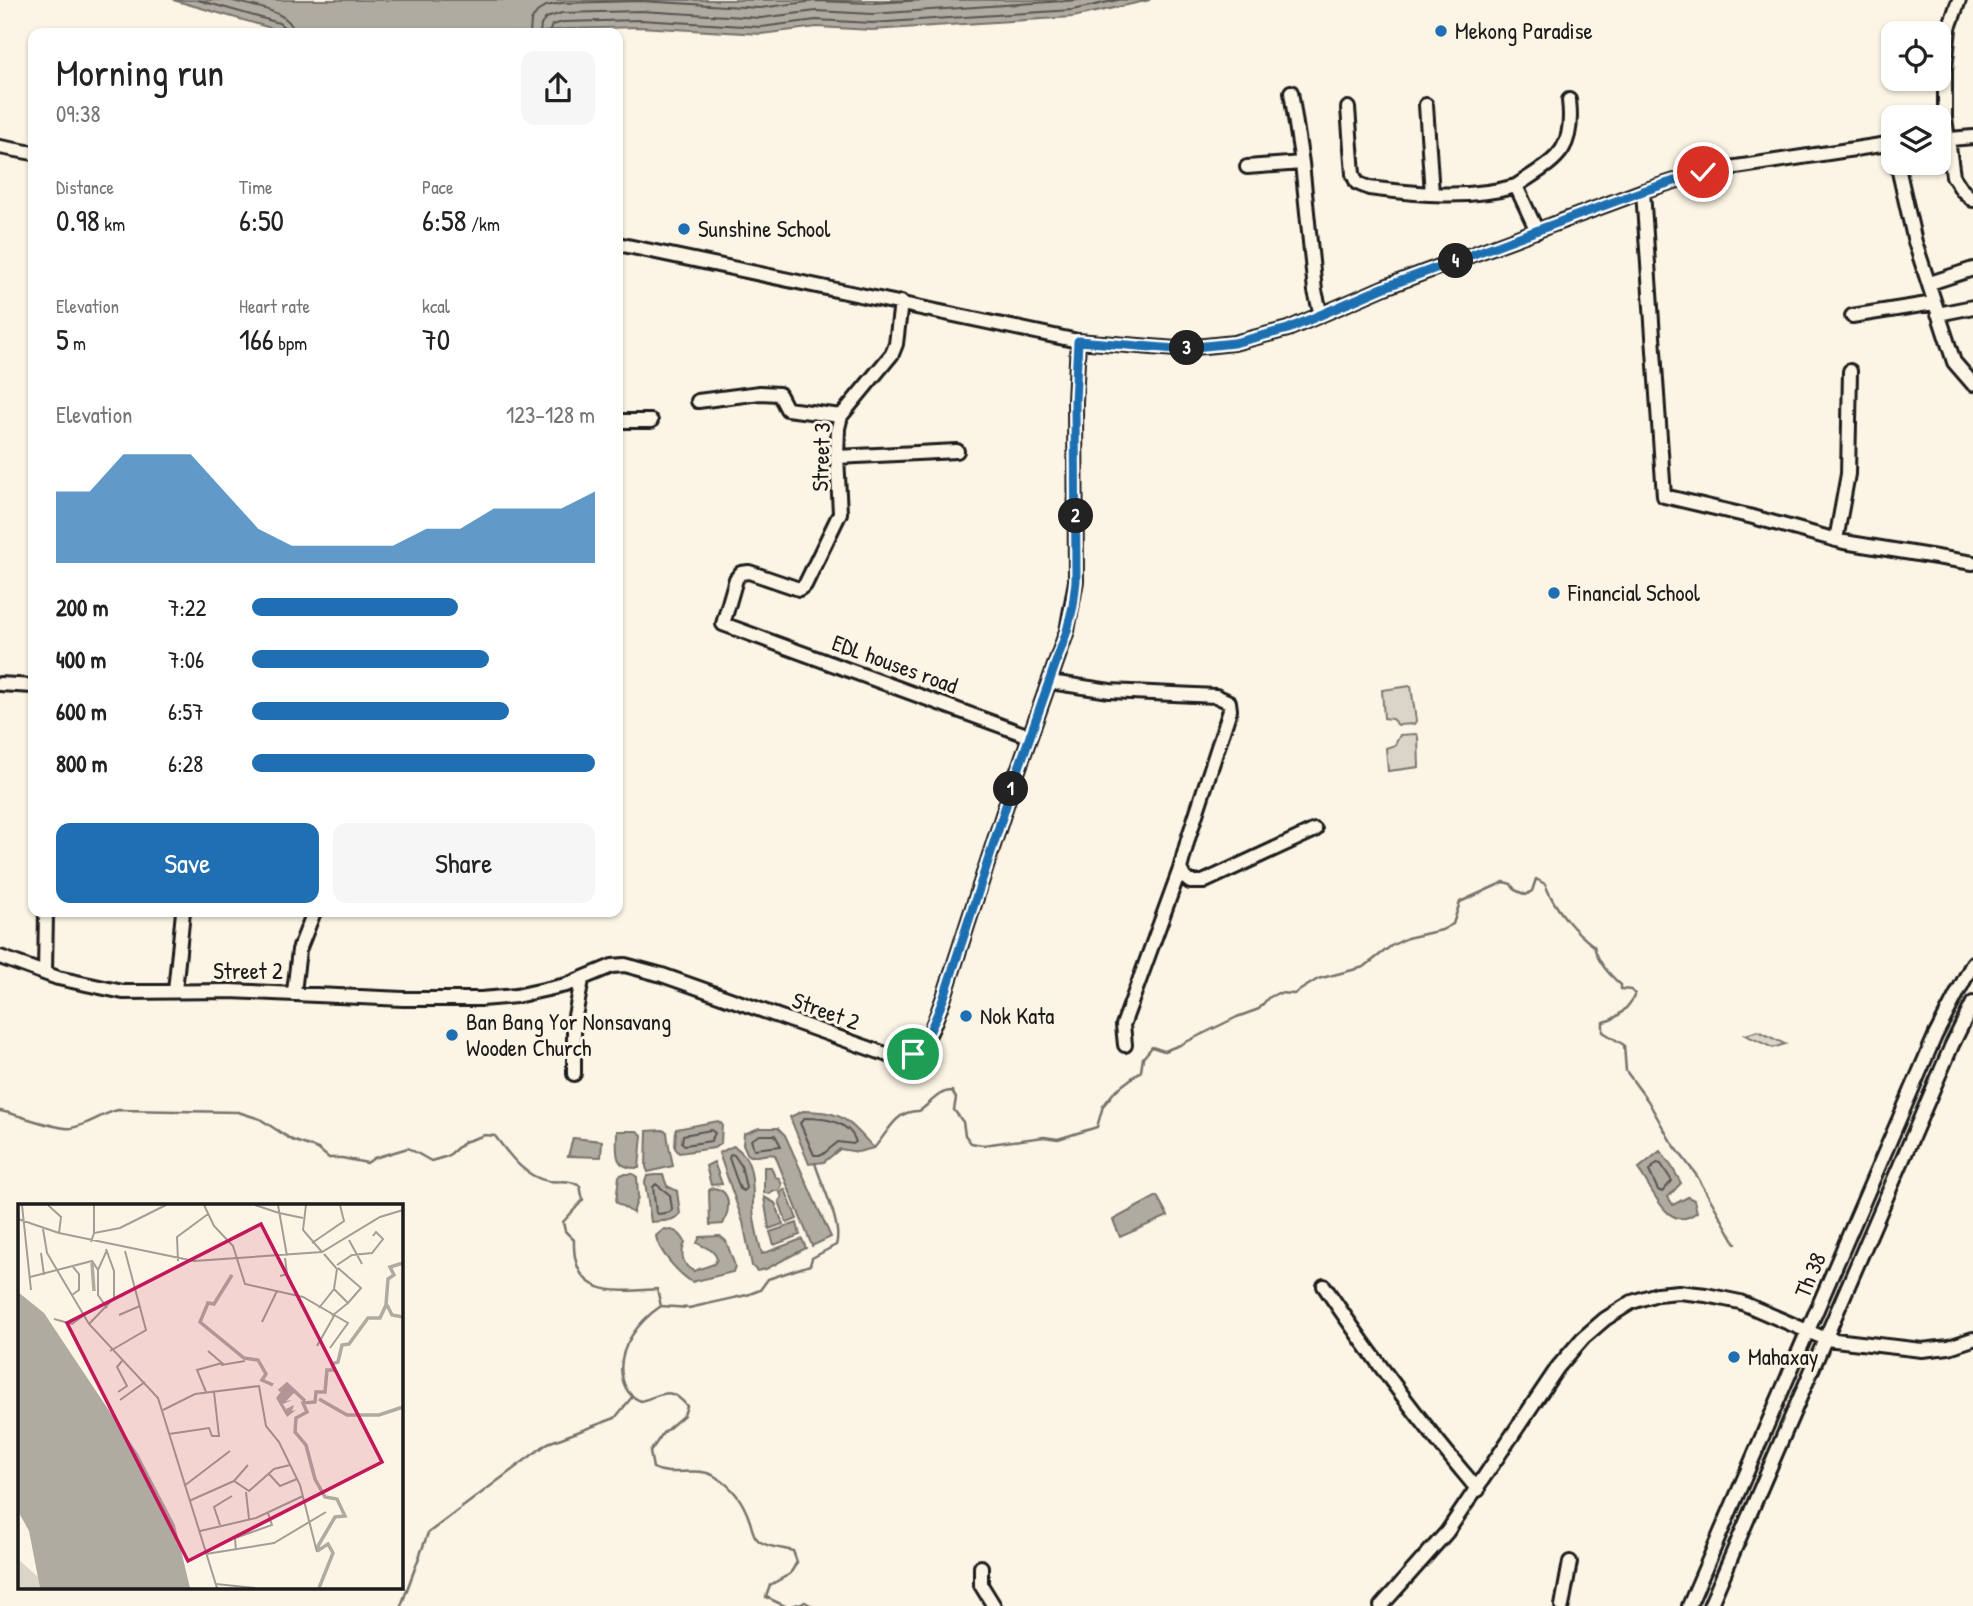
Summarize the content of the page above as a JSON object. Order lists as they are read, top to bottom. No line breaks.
{"streets":{"street":["Street 3","EDL houses road","Street 2","Th 38"]},"crossings":[["Street 3","EDL houses road"],["EDL houses road","Street 2"]],"places":["Mekong Paradise","Sunshine School","Financial School","Nok Kata","Ban Bang Yor Nonsavang Wooden Church","Mahaxay"],"page":{"heading":["Morning run","09:38"],"stats":[["Distance","0.98 km"],["Time","6:50"],["Pace","6:58 /km"],["Elevation","5 m"],["Heart rate","166 bpm"],["kcal","70"]],"pins":["4","3","2","1"],"chart":["Elevation","123–128 m"],"list":[{"name":"200 m","note":"7:22"},{"name":"400 m","note":"7:06"},{"name":"600 m","note":"6:57"},{"name":"800 m","note":"6:28"}],"buttons":["Save","Share"]}}
